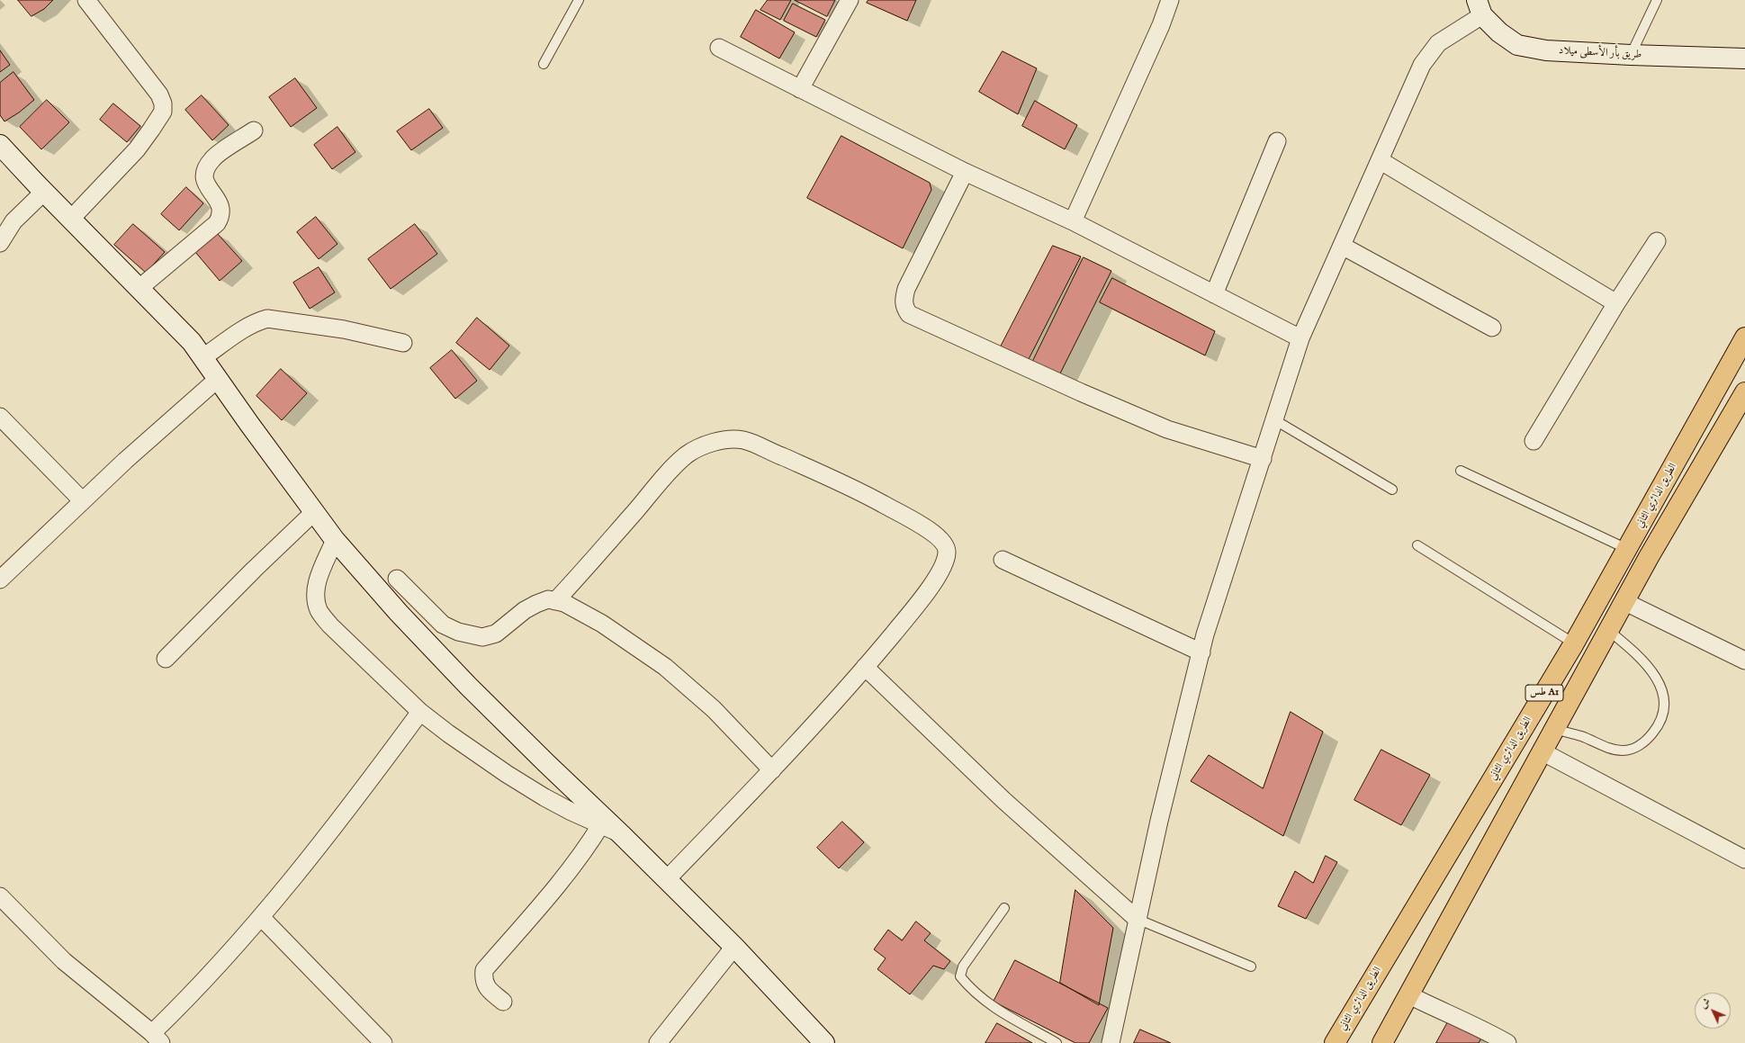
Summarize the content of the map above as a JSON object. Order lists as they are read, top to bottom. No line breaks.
{"streets":{"highway":["الطريق الدائري الثاني","طس A1"],"street":["طريق بأر الأسطى ميلاد"]},"north":"top left"}
